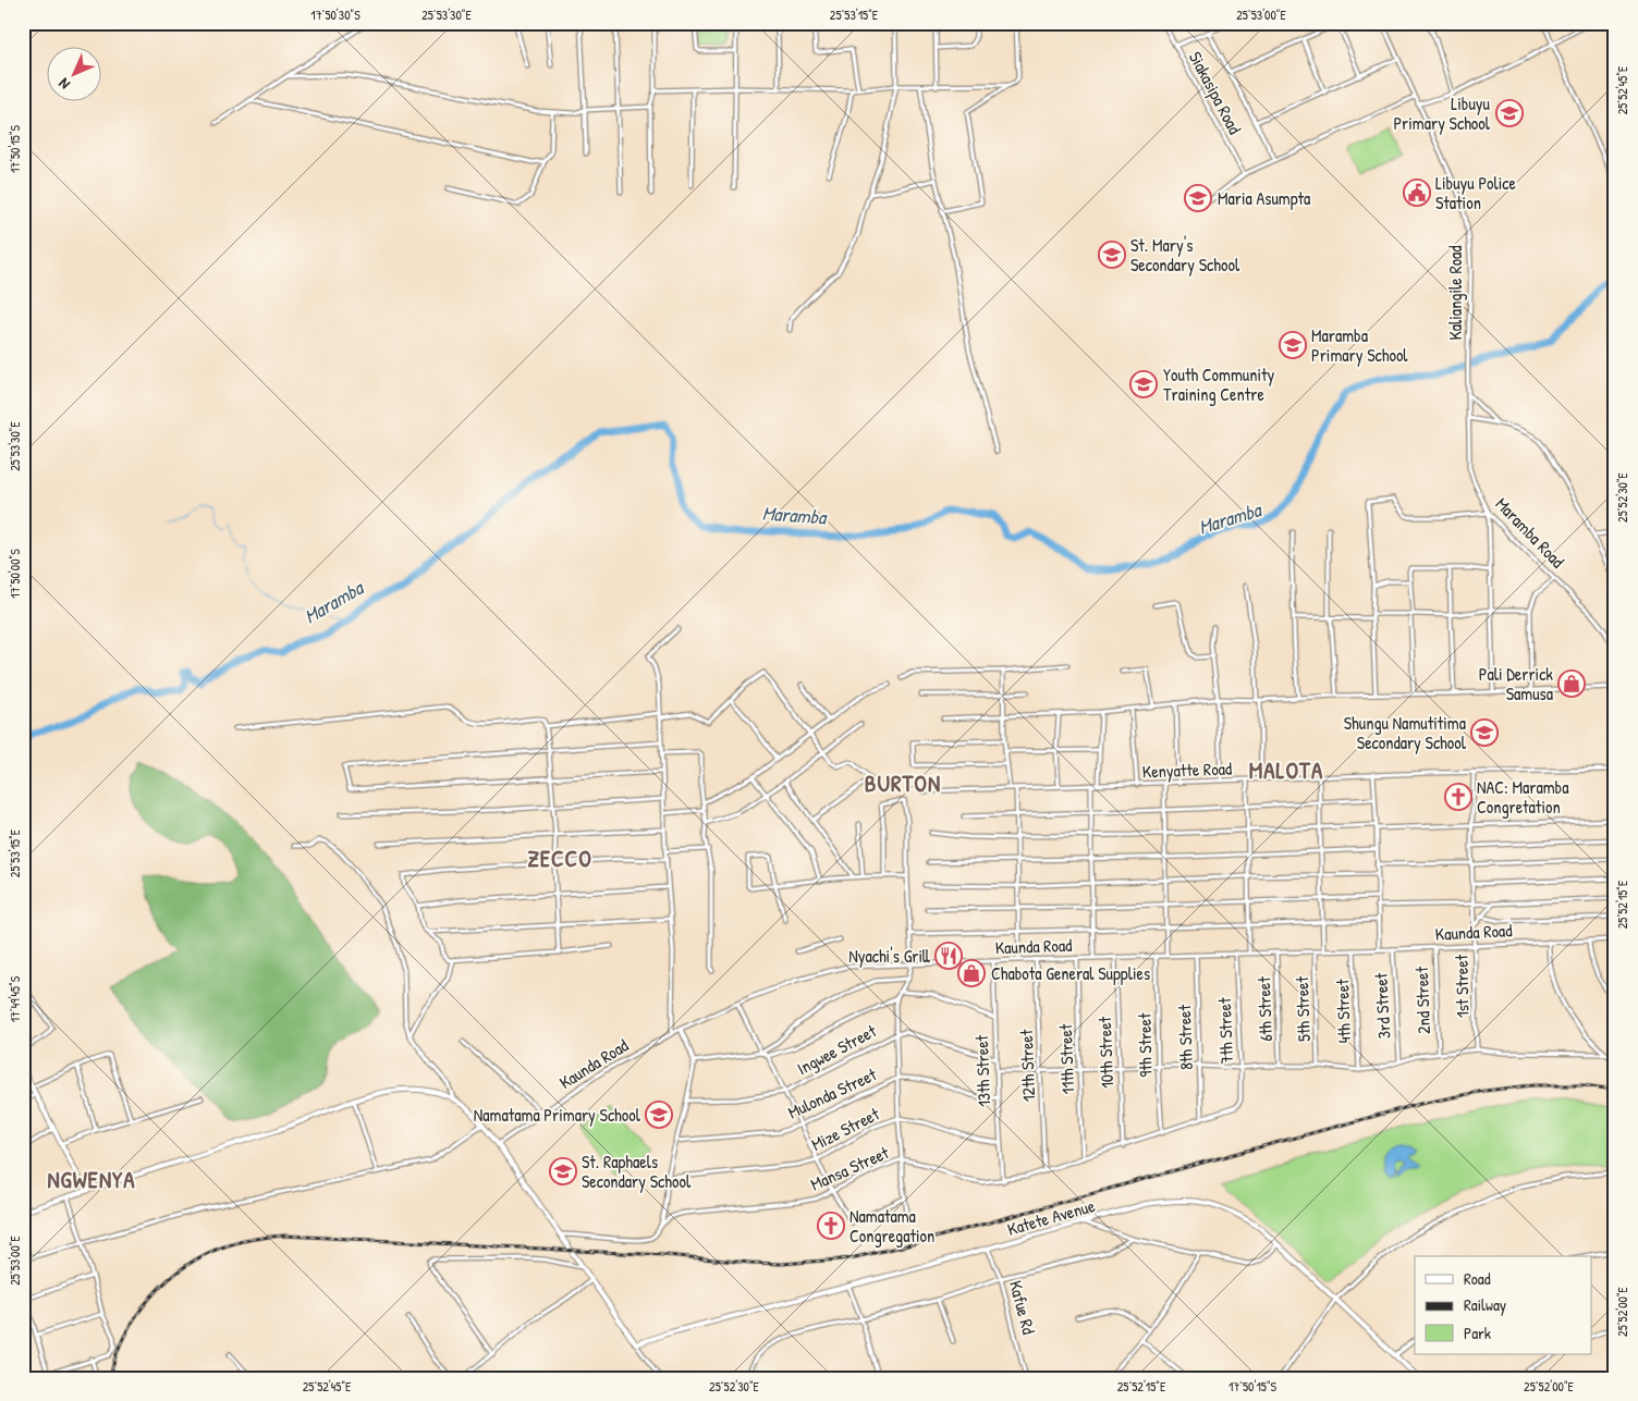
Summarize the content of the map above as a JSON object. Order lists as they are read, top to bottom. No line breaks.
{"streets":{"street":["Siakasipa Road","Kaliangile Road","Maramba Road","Kenyatte Road","Kaunda Road","1st Street","2nd Street","3rd Street","6th Street","5th Street","4th Street","7th Street","8th Street","9th Street","Ingwee Street","10th Street","11th Street","12th Street","13th Street","Mulonda Street","Mize Street","Mansa Street","Katete Avenue","Kafue Rd"]},"crossings":[["Kaliangile Road","Maramba Road"],["Kenyatte Road","1st Street"],["Kaunda Road","1st Street"],["Kaunda Road","2nd Street"],["Kaunda Road","3rd Street"],["Kaunda Road","6th Street"],["Kaunda Road","5th Street"],["Kaunda Road","4th Street"],["Kaunda Road","7th Street"],["Kaunda Road","8th Street"],["Kaunda Road","9th Street"],["Kaunda Road","10th Street"],["Kaunda Road","11th Street"],["Kaunda Road","12th Street"],["Kaunda Road","13th Street"],["7th Street","Mansa Street"],["8th Street","Mansa Street"],["9th Street","Mansa Street"],["Ingwee Street","13th Street"],["10th Street","Mansa Street"],["11th Street","Mansa Street"],["12th Street","Mansa Street"],["13th Street","Mulonda Street"],["13th Street","Mize Street"],["13th Street","Mansa Street"],["Katete Avenue","Kafue Rd"]],"districts":["MALOTA","BURTON","ZECCO","NGWENYA"],"water":["Maramba"],"places":{"school or university":["Libuyu Primary School","Maria Asumpta","St. Mary's Secondary School","Maramba Primary School","Youth Community Training Centre","Shungu Namutitima Secondary School","Namatama Primary School","St. Raphaels Secondary School"],"public building":["Libuyu Police Station"],"shop":["Pali Derrick Samusa","Chabota General Supplies"],"church":["NAC: Maramba Congretation","Namatama Congregation"],"restaurant":["Nyachi's Grill"]},"legend":["Road","Railway","Park"],"north":"bottom left","coordinates":["17°50'30\"S","25°53'30\"E","25°53'15\"E","25°53'00\"E","25°52'45\"E","17°50'15\"S","25°52'30\"E","17°50'00\"S","25°52'15\"E","17°49'45\"S","25°52'00\"E"]}
